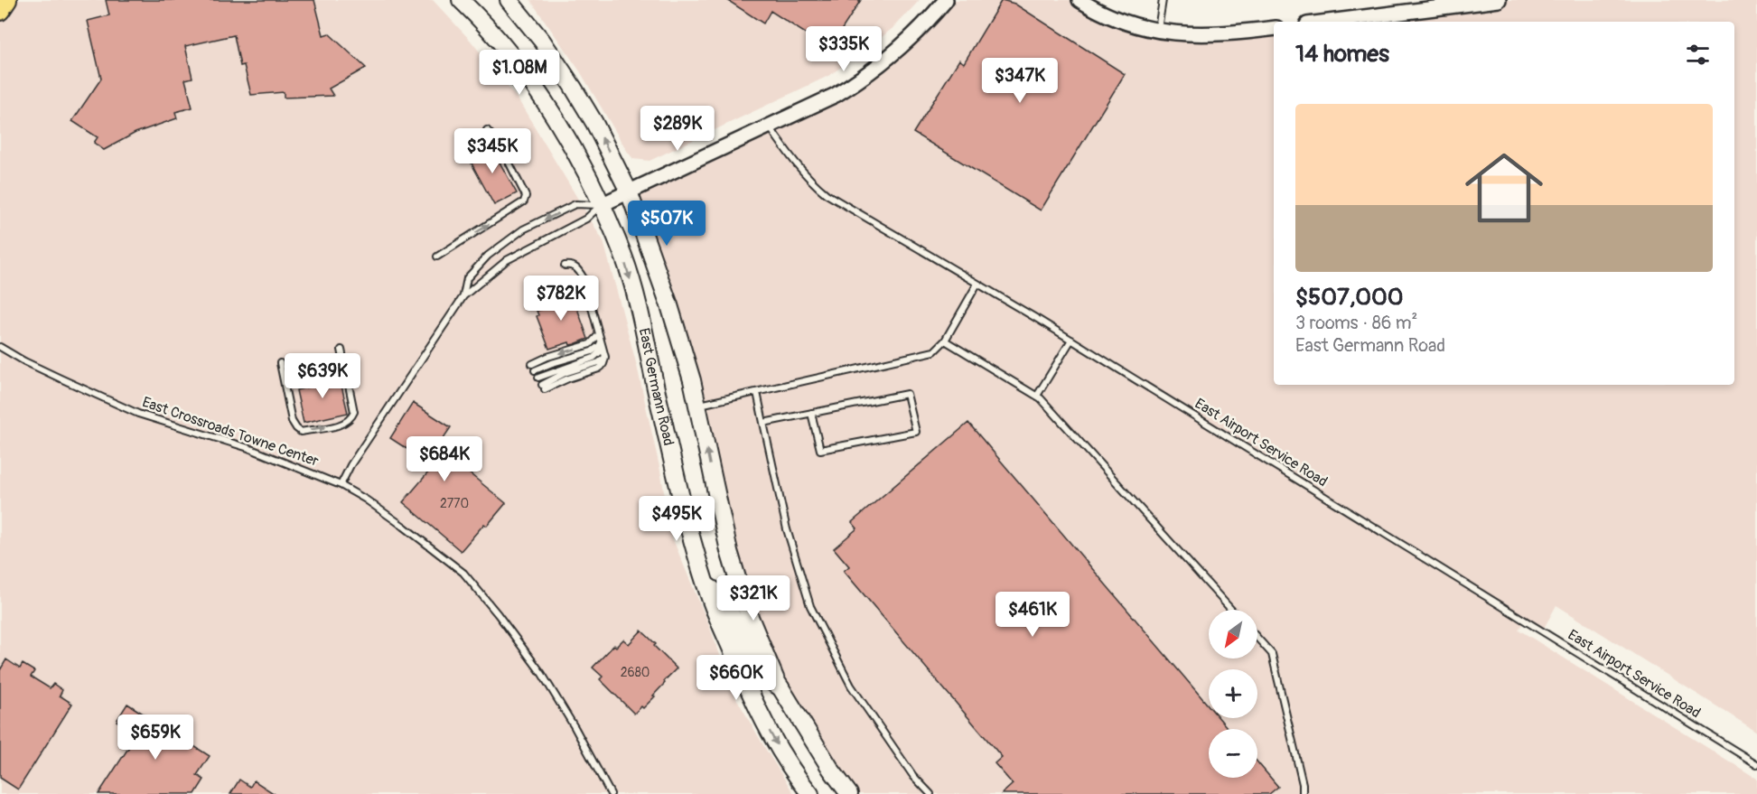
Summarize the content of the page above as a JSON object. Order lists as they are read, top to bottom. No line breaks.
{"streets":{"main road":["East Germann Road"],"lane":["East Crossroads Towne Center","East Airport Service Road"]},"house_numbers":["2770","2680"],"north":"bottom left","page":{"heading":"14 homes","price":["$335K","$1.08M","$347K","$289K","$345K","$507K","$782K","$639K","$684K","$495K","$321K","$461K","$660K","$659K"],"list":[{"name":"$507,000","note":"3 rooms · 86 m² · East Germann Road"}],"map_buttons":["+","−"]}}
